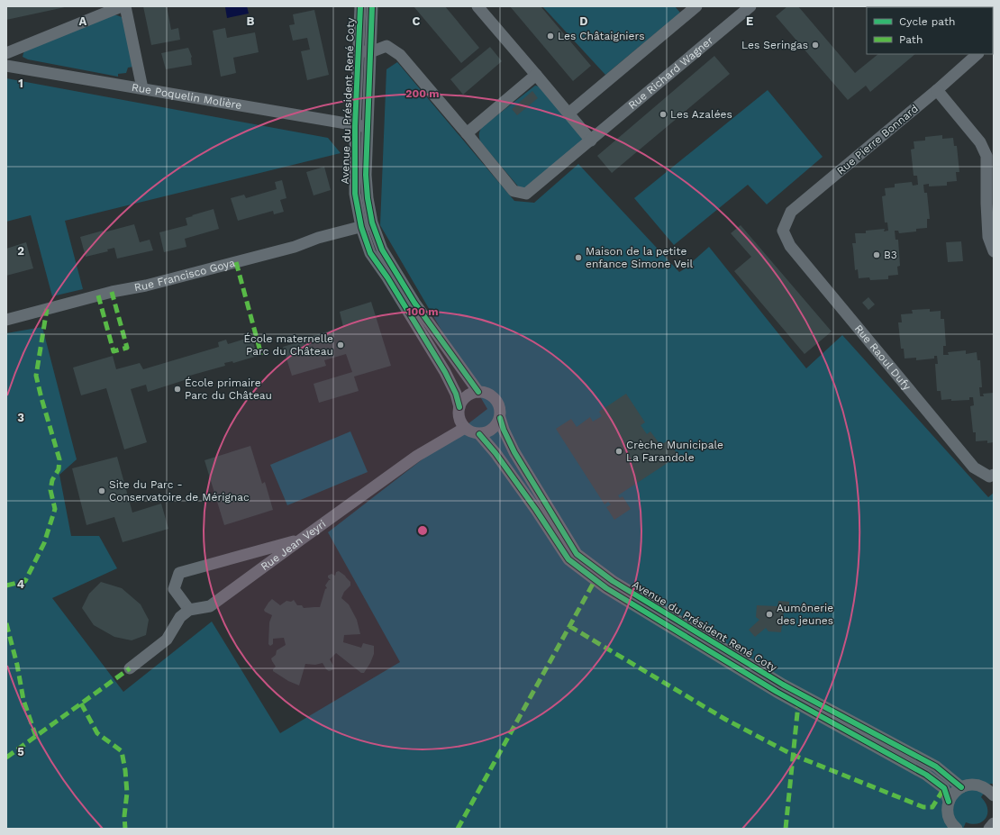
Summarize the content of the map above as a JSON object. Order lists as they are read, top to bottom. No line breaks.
{"streets":{"street":["Rue Richard Wagner","Rue Poquelin Molière","Avenue du Président René Coty","Rue Pierre Bonnard","Rue Francisco Goya","Rue Raoul Dufy","Rue Jean Veyri"]},"crossings":[["Rue Richard Wagner","Avenue du Président René Coty"],["Rue Poquelin Molière","Avenue du Président René Coty"],["Avenue du Président René Coty","Rue Francisco Goya"],["Avenue du Président René Coty","Rue Jean Veyri"],["Rue Pierre Bonnard","Rue Raoul Dufy"]],"places":["Les Châtaigniers","Les Seringas","Les Azalées","B3","Maison de la petite enfance Simone Veil","École maternelle Parc du Château","École primaire Parc du Château","Crèche Municipale La Farandole","Site du Parc - Conservatoire de Mérignac","Aumônerie des jeunes"],"legend":["Cycle path","Path"],"grid":{"columns":["A","B","C","D","E"],"rows":["1","2","3","4","5"]},"rings":["200 m","100 m"]}
